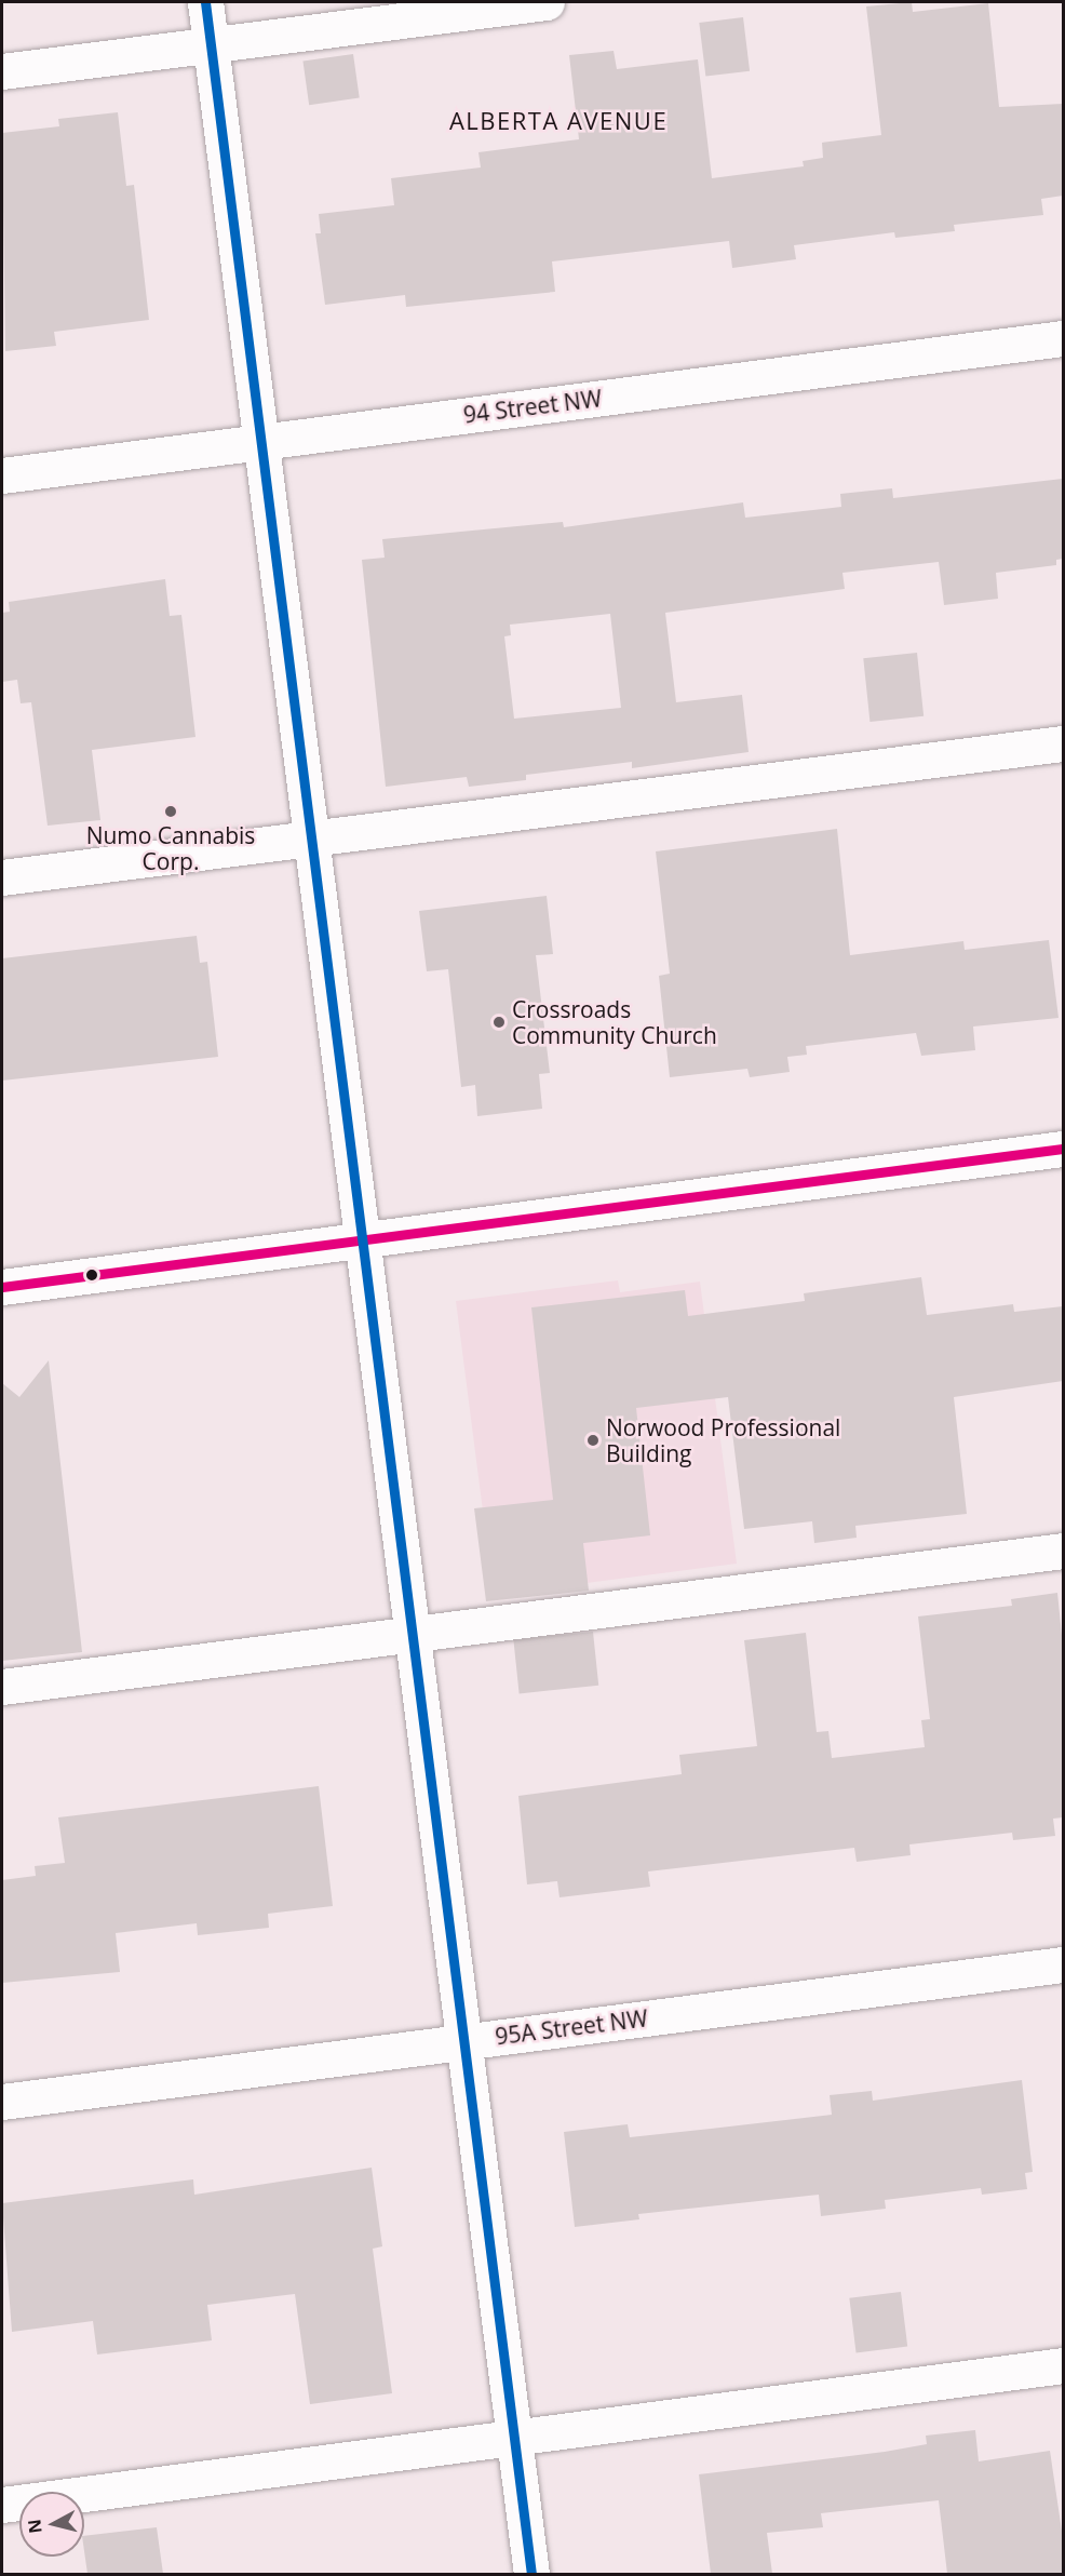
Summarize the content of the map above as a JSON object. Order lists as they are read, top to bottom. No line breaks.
{"streets":{"street":["94 Street NW","95A Street NW"]},"districts":["ALBERTA AVENUE"],"places":["Numo Cannabis Corp.","Crossroads Community Church","Norwood Professional Building"],"north":"left"}
